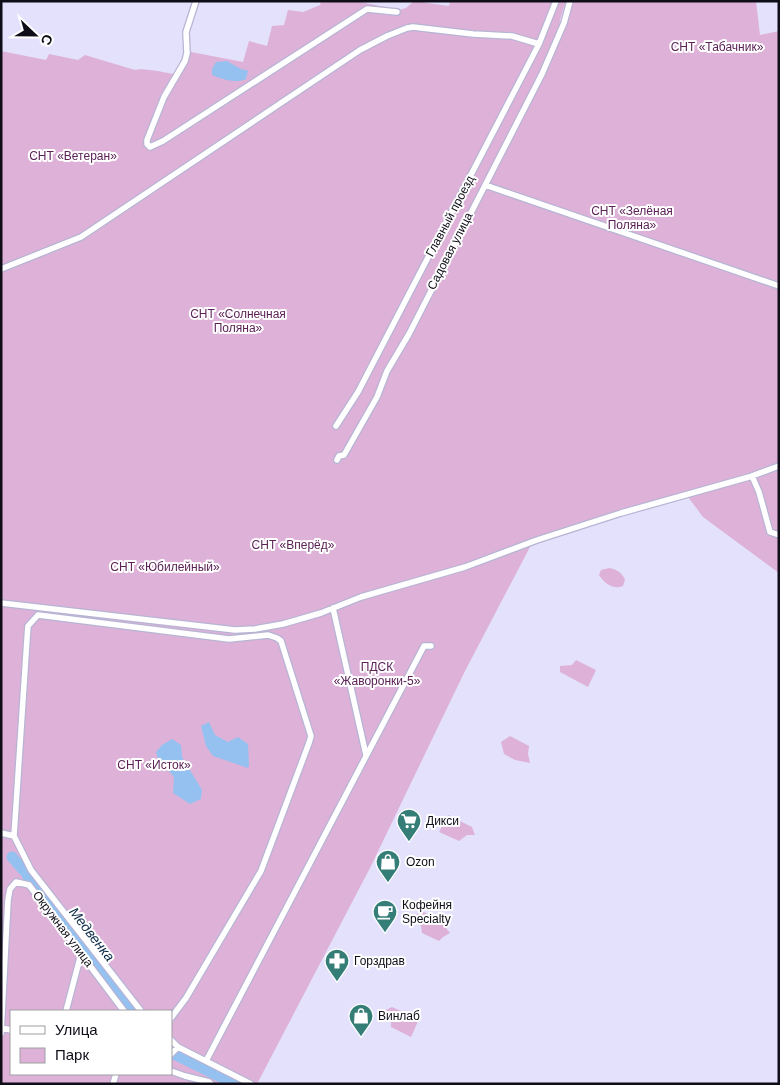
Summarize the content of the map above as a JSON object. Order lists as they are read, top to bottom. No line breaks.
{"streets":{"street":["Главный проезд","Садовая улица","Окружная улица"]},"water":["Медвенка"],"parks":["СНТ «Табачник»","СНТ «Ветеран»","СНТ «Зелёная Поляна»","СНТ «Солнечная Поляна»","СНТ «Вперёд»","СНТ «Юбилейный»","ПДСК «Жаворонки-5»","СНТ «Исток»"],"places":{"supermarket":["Дикси"],"shop":["Ozon","Винлаб"],"cafe":["Кофейня Specialty"],"pharmacy":["Горздрав"]},"legend":["Улица","Парк"],"north":"right"}
